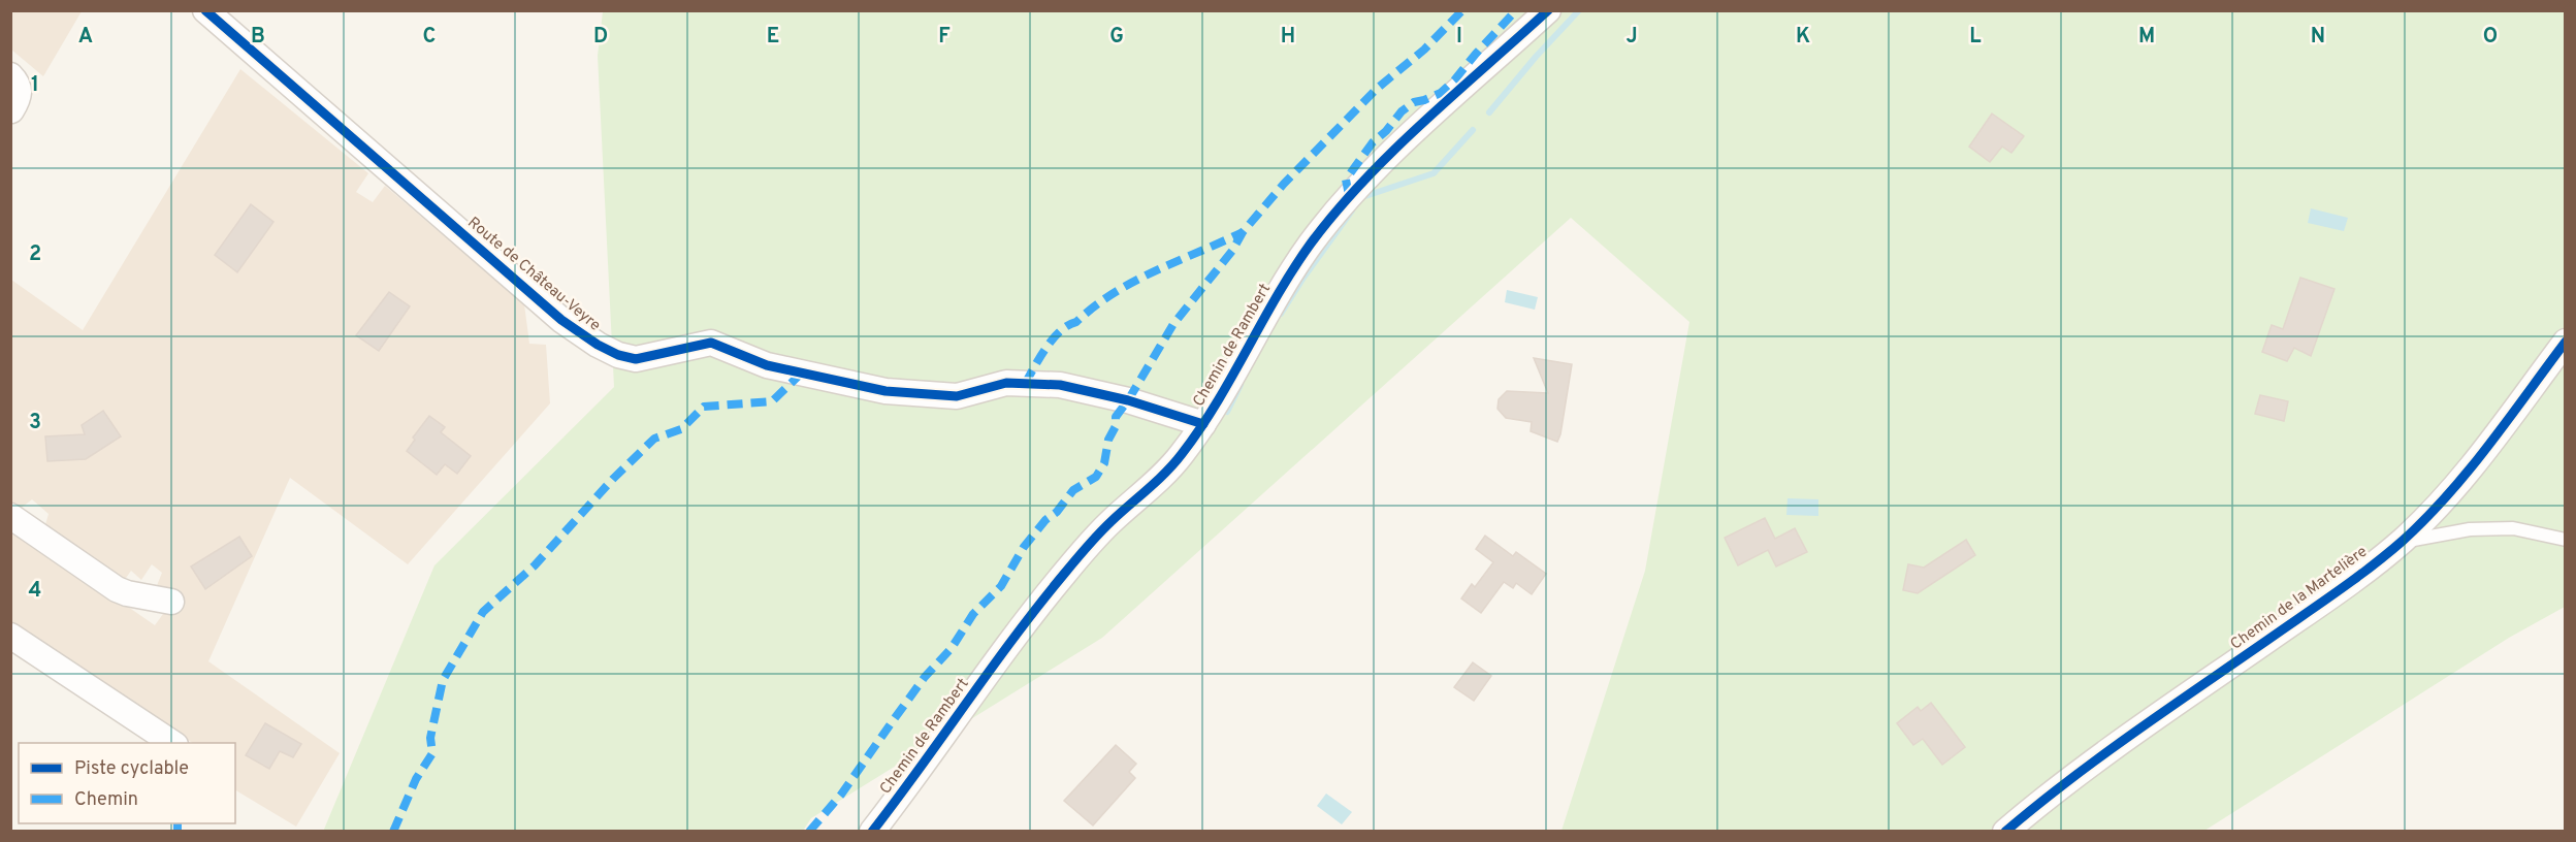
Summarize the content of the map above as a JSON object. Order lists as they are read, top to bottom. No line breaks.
{"streets":{"street":["Route de Château-Veyre","Chemin de Rambert","Chemin de la Martelière"]},"crossings":[["Route de Château-Veyre","Chemin de Rambert"]],"legend":["Piste cyclable","Chemin"],"grid":{"columns":["A","B","C","D","E","F","G","H","I","J","K","L","M","N","O"],"rows":["1","2","3","4"]}}
